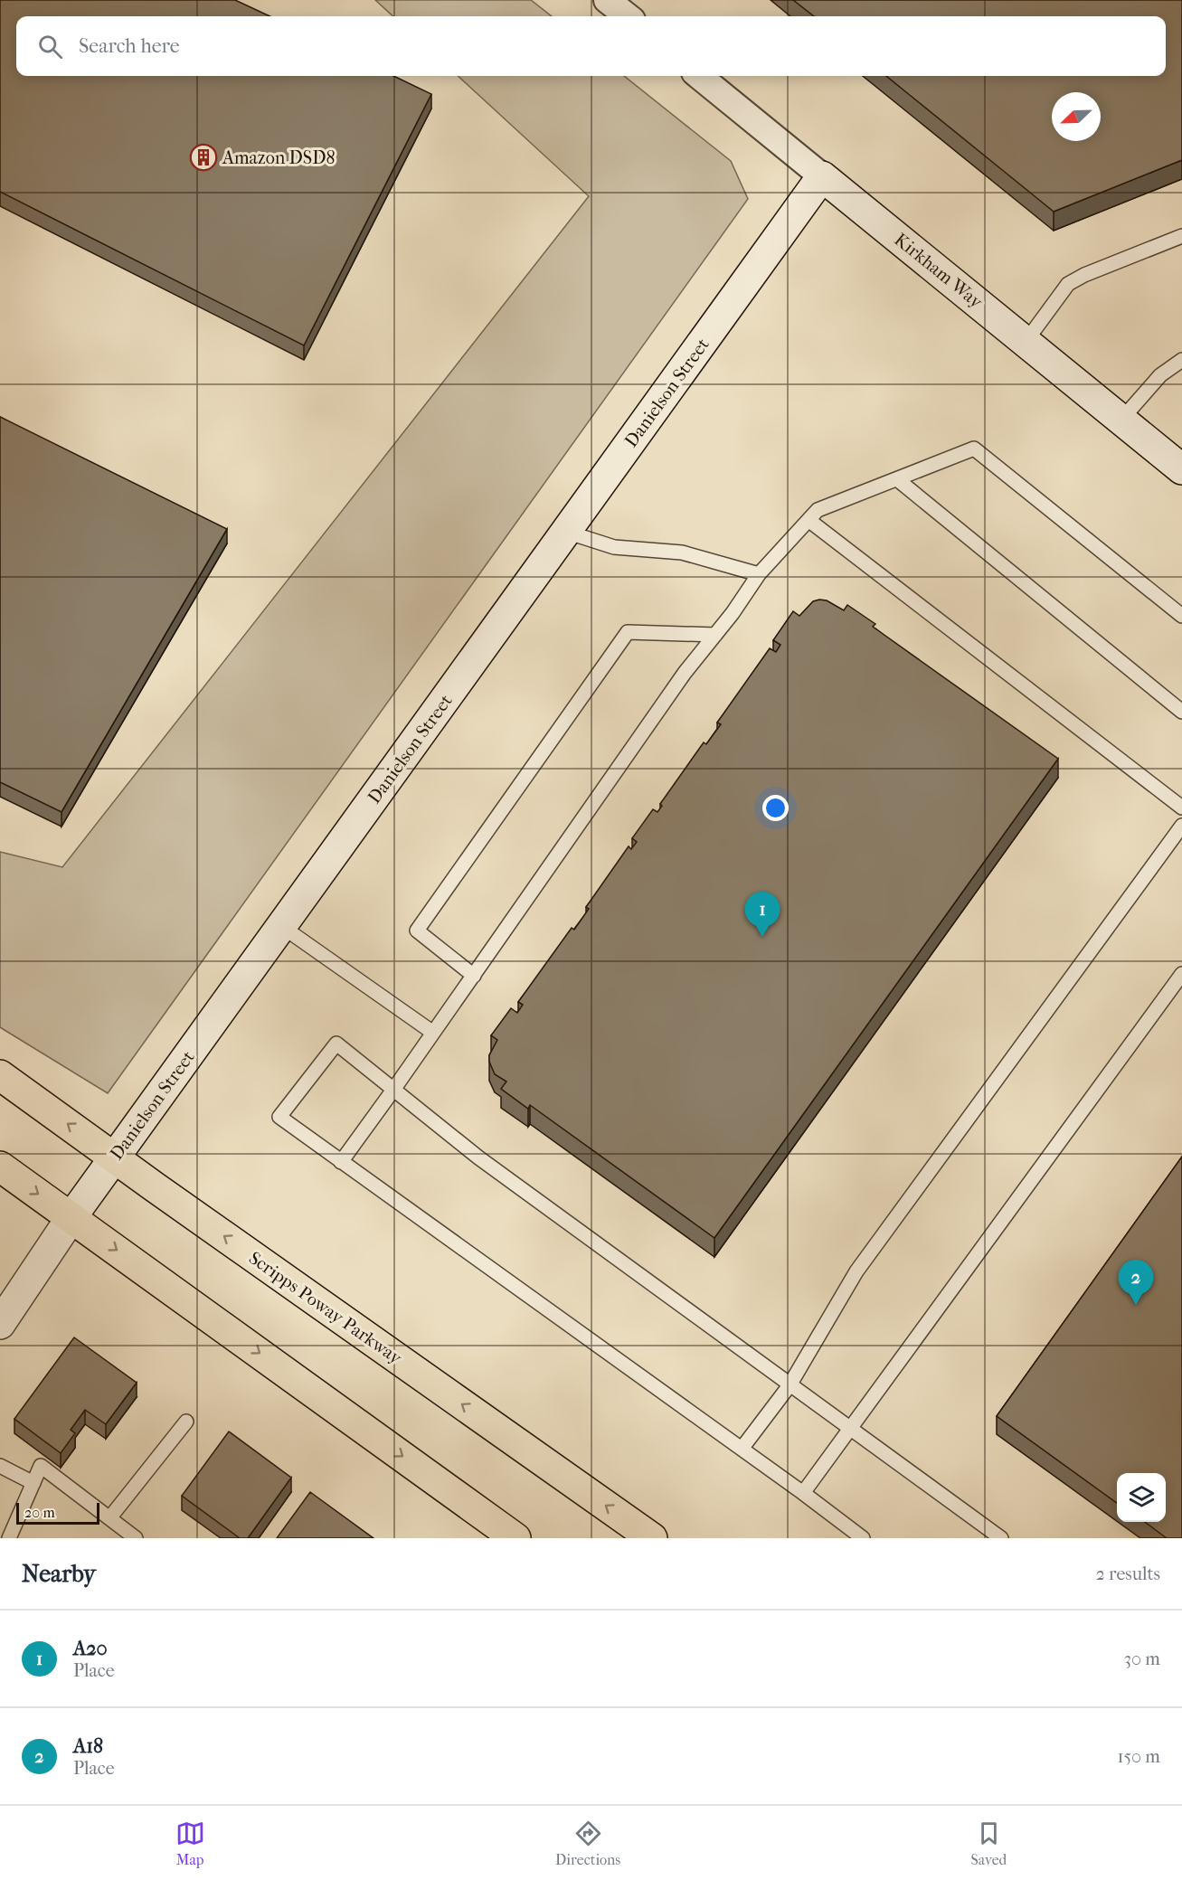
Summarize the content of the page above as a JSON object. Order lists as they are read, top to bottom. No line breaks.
{"streets":{"main road":["Kirkham Way","Danielson Street","Scripps Poway Parkway"]},"crossings":[["Kirkham Way","Danielson Street"],["Danielson Street","Scripps Poway Parkway"]],"places":{"building":["Amazon DSD8"]},"scale_bar":"20 m","north":"bottom left","page":{"search":"Search here","pins":["1","2"],"scale":"20 m","heading":["Nearby","2 results"],"list":[{"mark":"1","name":"A20","note":"Place","value":"30 m"},{"mark":"2","name":"A18","note":"Place","value":"150 m"}],"nav":["Map","Directions","Saved"]}}
